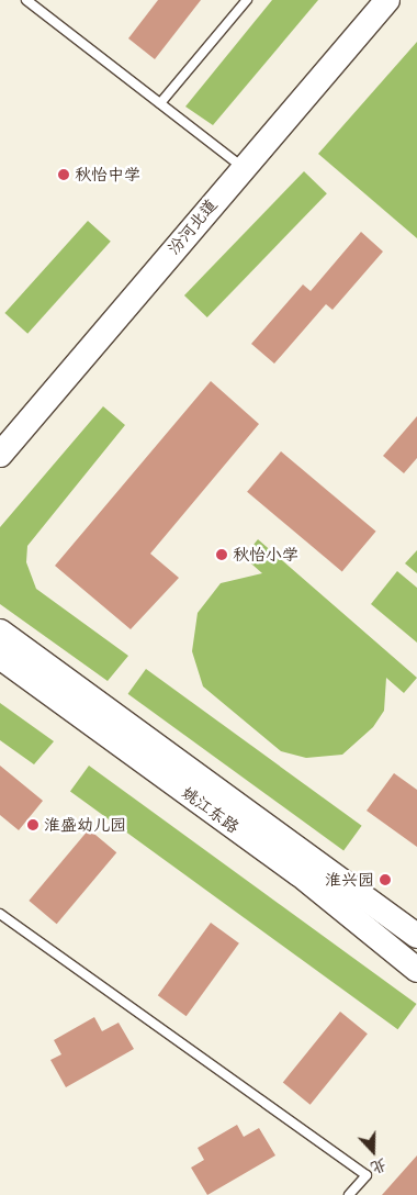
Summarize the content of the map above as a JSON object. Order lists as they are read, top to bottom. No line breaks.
{"streets":{"street":["汾河北道","姚江东路"]},"places":["秋怡中学","秋怡小学","淮盛幼儿园","淮兴园"],"north":"bottom"}
